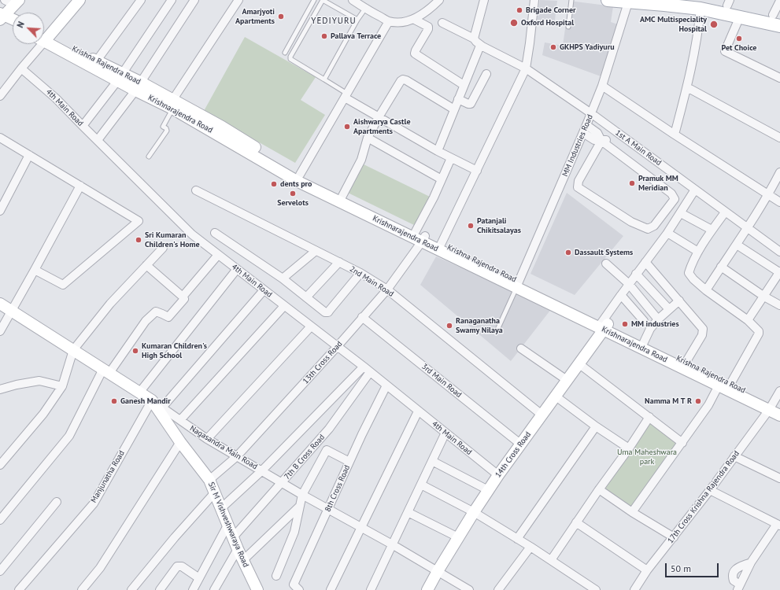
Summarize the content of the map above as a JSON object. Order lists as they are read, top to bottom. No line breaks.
{"streets":{"main road":["Krishna Rajendra Road","Krishnarajendra Road","Nagasandra Main Road","14th Cross Road","Sir M Vishveshwaraya Road"],"street":["4th Main Road","MM Industries Road","1st A Main Road","2nd Main Road","13th Cross Road","3rd Main Road","7th B Cross Road","Manjunatha Road","8th Cross Road","17th Cross Krishna Rajendra Road"]},"crossings":[["Krishna Rajendra Road","Krishnarajendra Road"],["Krishna Rajendra Road","14th Cross Road"],["Krishna Rajendra Road","17th Cross Krishna Rajendra Road"],["4th Main Road","13th Cross Road"],["4th Main Road","14th Cross Road"],["4th Main Road","7th B Cross Road"],["4th Main Road","8th Cross Road"],["Krishnarajendra Road","MM Industries Road"],["Krishnarajendra Road","13th Cross Road"],["Krishnarajendra Road","14th Cross Road"],["Krishnarajendra Road","17th Cross Krishna Rajendra Road"],["MM Industries Road","1st A Main Road"],["2nd Main Road","13th Cross Road"],["2nd Main Road","14th Cross Road"],["13th Cross Road","3rd Main Road"],["13th Cross Road","Nagasandra Main Road"],["13th Cross Road","Sir M Vishveshwaraya Road"],["3rd Main Road","14th Cross Road"],["Nagasandra Main Road","14th Cross Road"],["Nagasandra Main Road","7th B Cross Road"],["Nagasandra Main Road","Manjunatha Road"],["Nagasandra Main Road","8th Cross Road"],["Nagasandra Main Road","Sir M Vishveshwaraya Road"],["7th B Cross Road","Sir M Vishveshwaraya Road"],["Manjunatha Road","Sir M Vishveshwaraya Road"]],"districts":["YEDIYURU"],"parks":["Uma Maheshwara park"],"places":["Brigade Corner","Amarjyoti Apartments","Oxford Hospital","AMC Multispeciality Hospital","Pallava Terrace","Pet Choice","GKHPS Yadiyuru","Aishwarya Castle Apartments","Pramuk MM Meridian","dents pro","Servelots","Patanjali Chikitsalayas","Sri Kumaran Children's Home","Dassault Systems","MM industries","Ranaganatha Swamy Nilaya","Kumaran Children's High School","Ganesh Mandir","Namma M T R"],"scale_bar":"50 m","north":"top left"}
